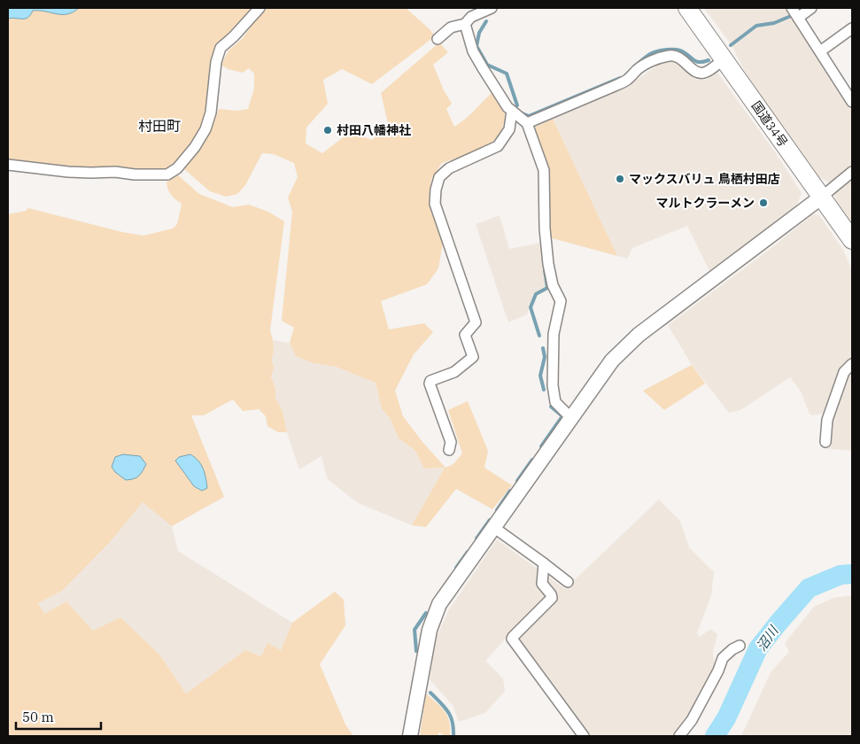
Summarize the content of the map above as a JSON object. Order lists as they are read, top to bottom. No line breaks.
{"streets":{"highway":["国道34号"]},"districts":["村田町"],"water":["沼川"],"places":["村田八幡神社","マックスバリュ 鳥栖村田店","マルトクラーメン"],"scale_bar":"50 m"}
